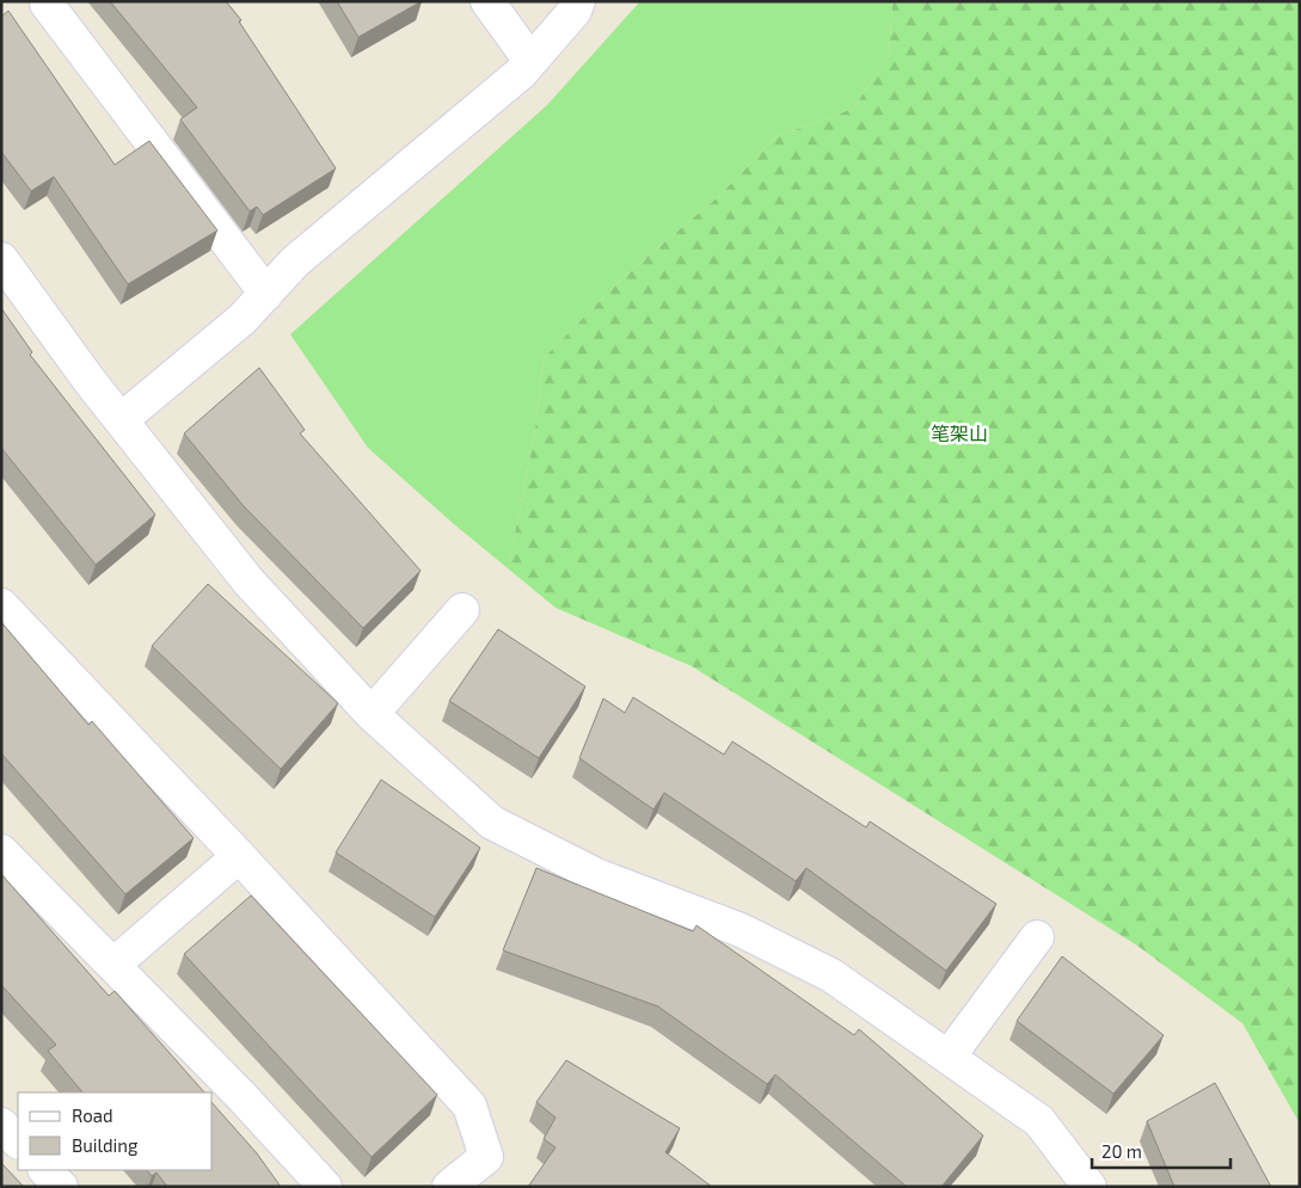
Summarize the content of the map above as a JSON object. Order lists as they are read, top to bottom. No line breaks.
{"parks":["笔架山"],"legend":["Road","Building"],"scale_bar":"20 m"}
